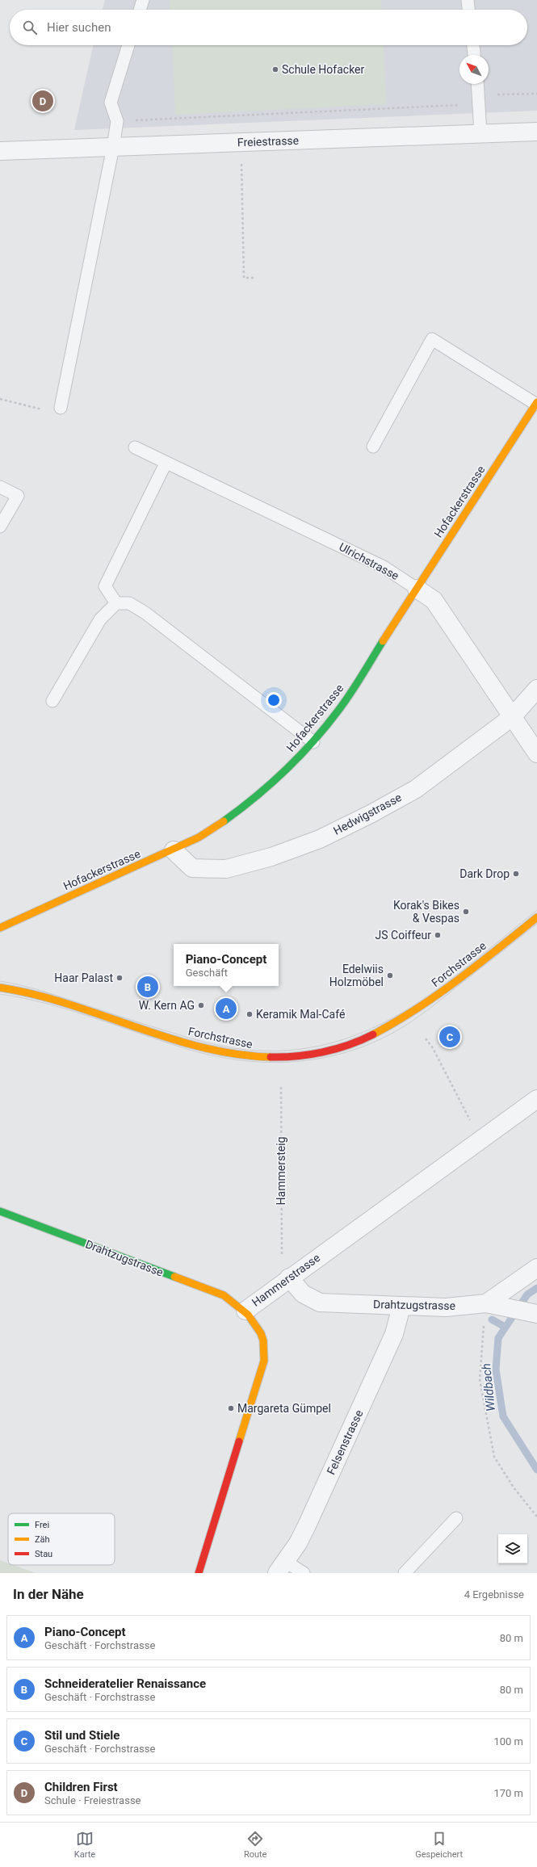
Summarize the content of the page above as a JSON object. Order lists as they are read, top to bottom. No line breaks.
{"streets":{"main road":["Hofackerstrasse","Forchstrasse","Drahtzugstrasse","Hammerstrasse"],"street":["Freiestrasse","Ulrichstrasse","Hedwigstrasse","Felsenstrasse"],"path":["Hammersteig"]},"crossings":[["Hofackerstrasse","Ulrichstrasse"],["Hofackerstrasse","Hedwigstrasse"],["Ulrichstrasse","Hedwigstrasse"],["Drahtzugstrasse","Hammerstrasse"],["Drahtzugstrasse","Felsenstrasse"]],"water":["Wildbach"],"places":["Schule Hofacker","Dark Drop","Korak's Bikes & Vespas","JS Coiffeur","Edelwiis Holzmöbel","Haar Palast","W. Kern AG","Keramik Mal-Café","Margareta Gümpel"],"legend":["Frei","Zäh","Stau"],"north":"top left","page":{"search":"Hier suchen","pins":["D","B","A","C"],"popup":["Piano-Concept","Geschäft"],"heading":["In der Nähe","4 Ergebnisse"],"list":[{"mark":"A","name":"Piano-Concept","note":"Geschäft · Forchstrasse","value":"80 m"},{"mark":"B","name":"Schneideratelier Renaissance","note":"Geschäft · Forchstrasse","value":"80 m"},{"mark":"C","name":"Stil und Stiele","note":"Geschäft · Forchstrasse","value":"100 m"},{"mark":"D","name":"Children First","note":"Schule · Freiestrasse","value":"170 m"}],"nav":["Karte","Route","Gespeichert"]}}
